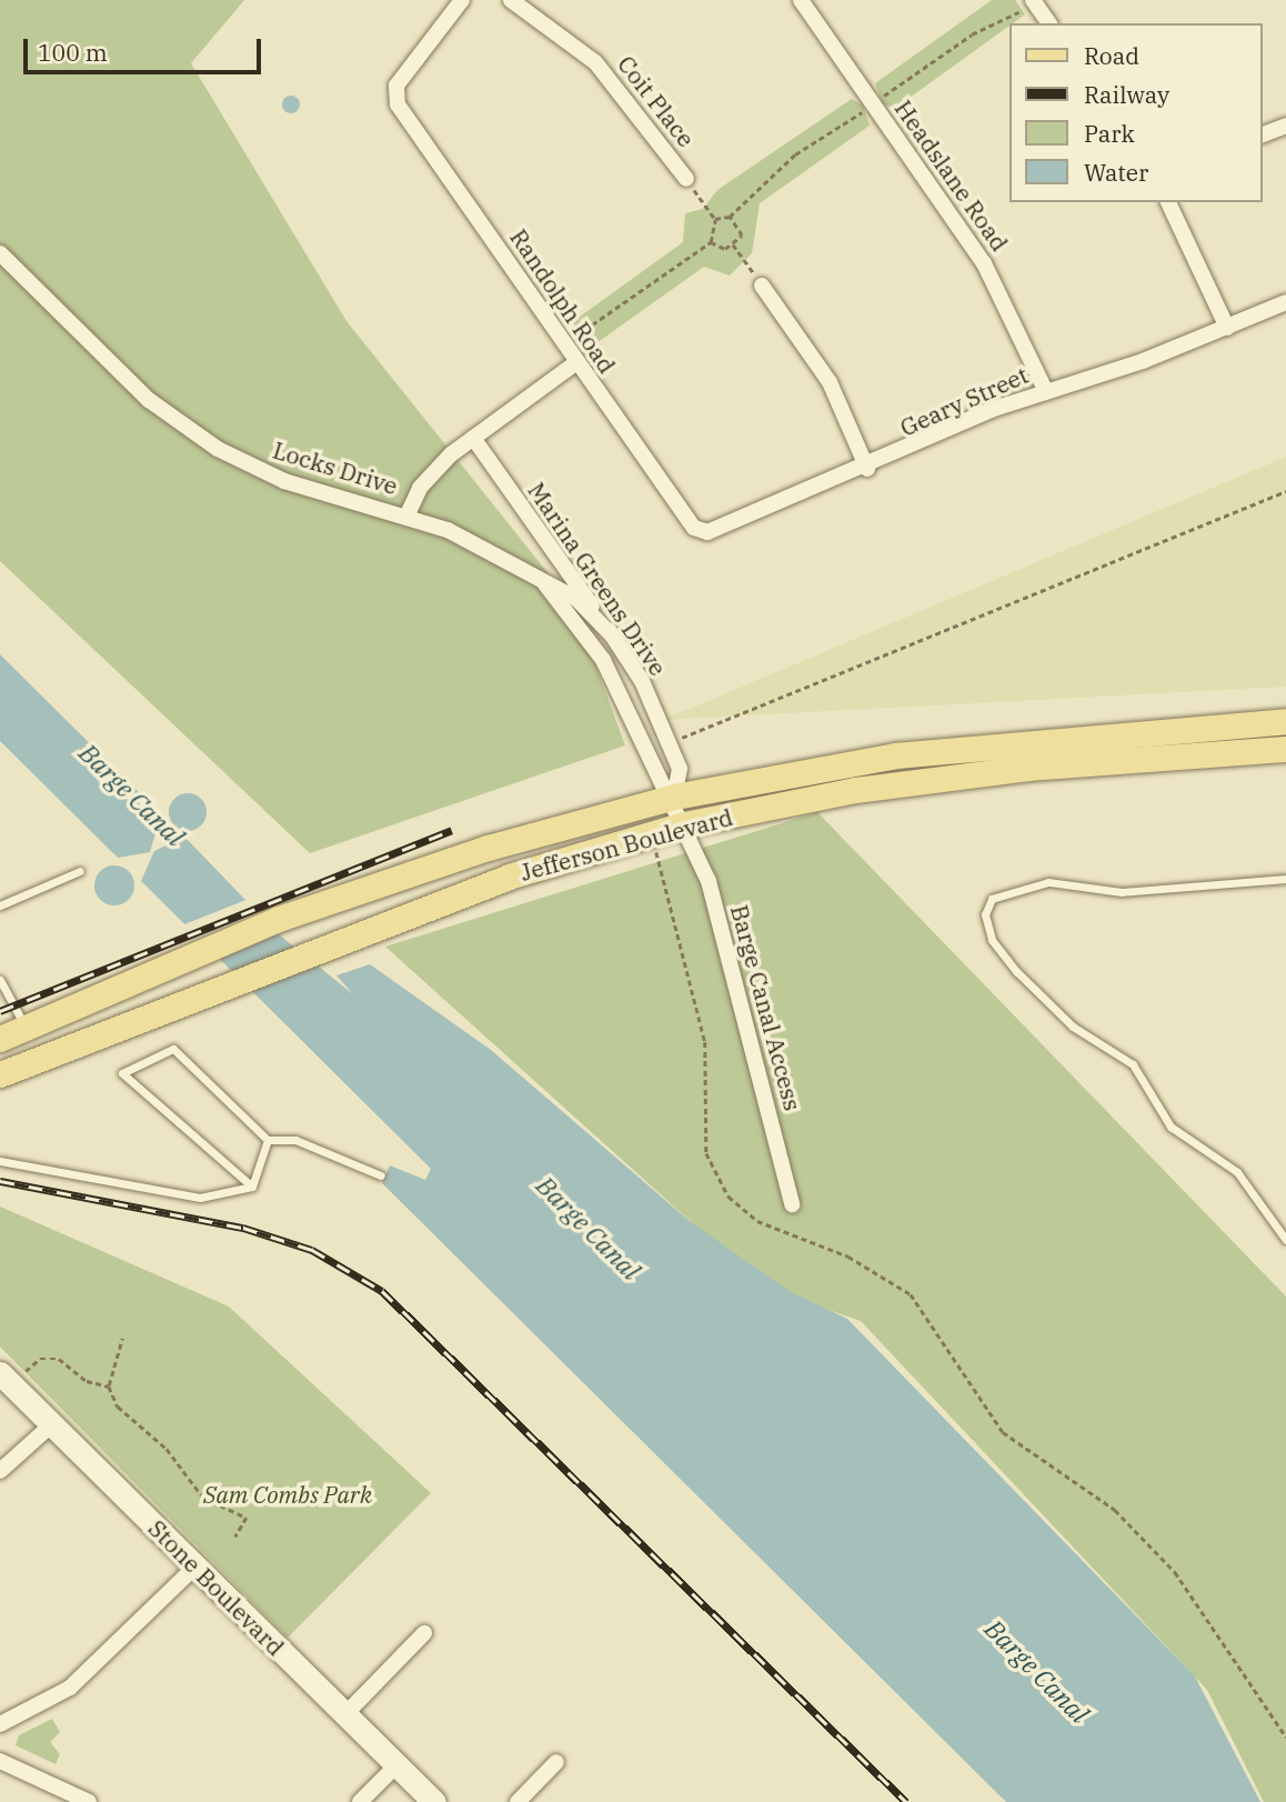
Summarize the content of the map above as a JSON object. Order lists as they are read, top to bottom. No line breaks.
{"streets":{"main road":["Jefferson Boulevard"],"street":["Coit Place","Headslane Road","Randolph Road","Geary Street","Locks Drive","Marina Greens Drive","Barge Canal Access","Stone Boulevard"]},"crossings":[["Headslane Road","Geary Street"],["Randolph Road","Geary Street"],["Locks Drive","Marina Greens Drive"],["Locks Drive","Jefferson Boulevard"],["Locks Drive","Barge Canal Access"],["Marina Greens Drive","Jefferson Boulevard"],["Jefferson Boulevard","Barge Canal Access"]],"water":["Barge Canal"],"parks":["Sam Combs Park"],"legend":["Road","Railway","Park","Water"],"scale_bar":"100 m"}
